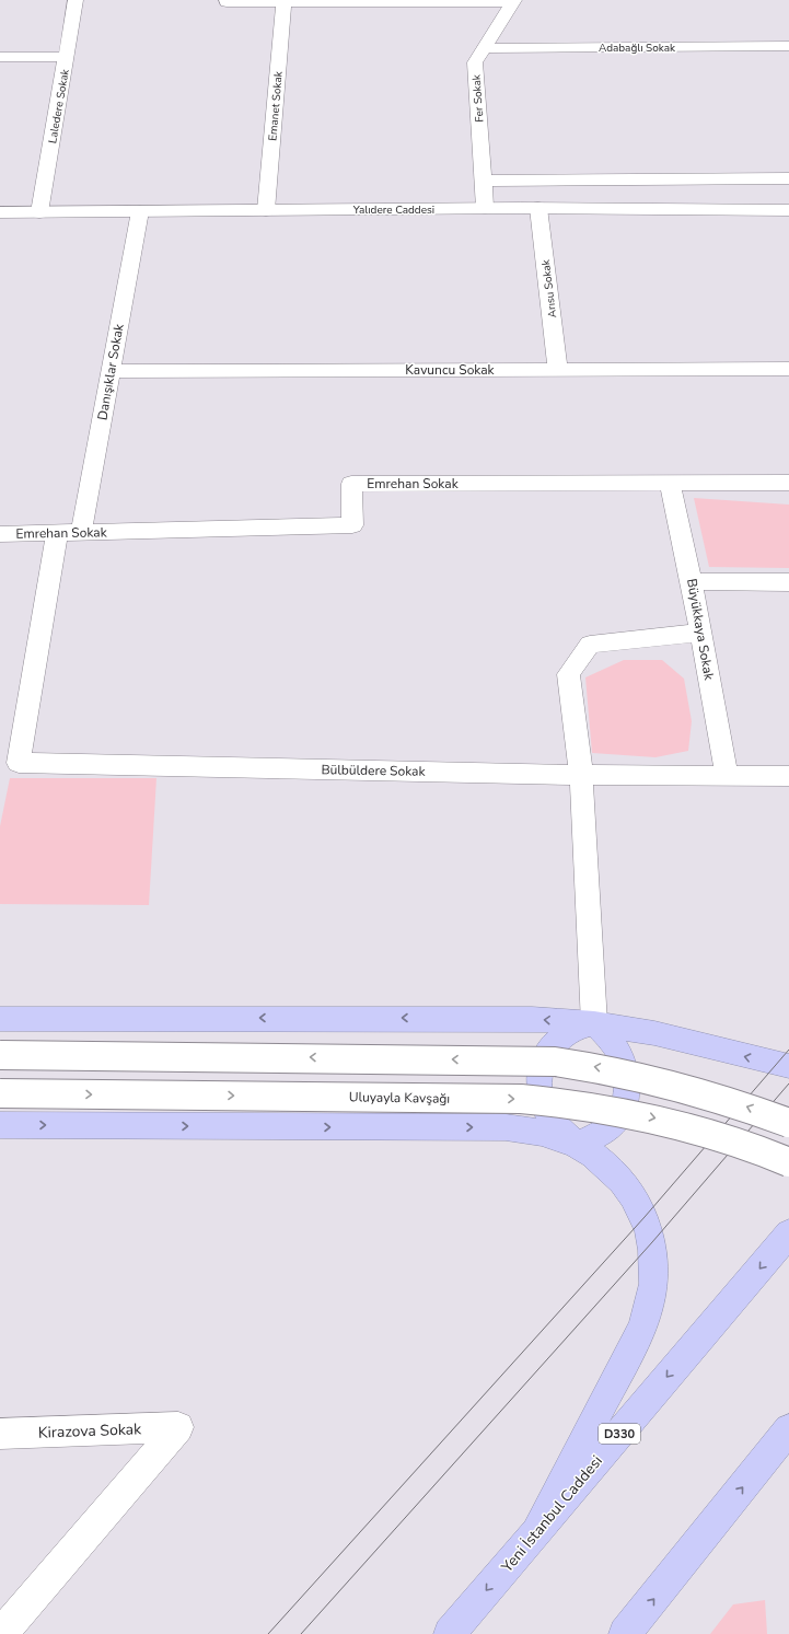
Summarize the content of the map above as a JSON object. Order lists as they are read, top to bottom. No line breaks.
{"streets":{"highway":["D330","Yeni İstanbul Caddesi"],"street":["Adabağlı Sokak","Fer Sokak","Laledere Sokak","Emanet Sokak","Yalıdere Caddesi","Arısu Sokak","Kavuncu Sokak","Danışıklar Sokak","Emrehan Sokak","Büyükkaya Sokak","Bülbüldere Sokak","Uluyayla Kavşağı","Kirazova Sokak"]},"crossings":[["Adabağlı Sokak","Fer Sokak"],["Fer Sokak","Yalıdere Caddesi"],["Laledere Sokak","Yalıdere Caddesi"],["Emanet Sokak","Yalıdere Caddesi"],["Yalıdere Caddesi","Arısu Sokak"],["Yalıdere Caddesi","Danışıklar Sokak"],["Arısu Sokak","Kavuncu Sokak"],["Kavuncu Sokak","Danışıklar Sokak"],["Danışıklar Sokak","Emrehan Sokak"],["Emrehan Sokak","Büyükkaya Sokak"],["Emrehan Sokak","Bülbüldere Sokak"],["Büyükkaya Sokak","Bülbüldere Sokak"]]}
